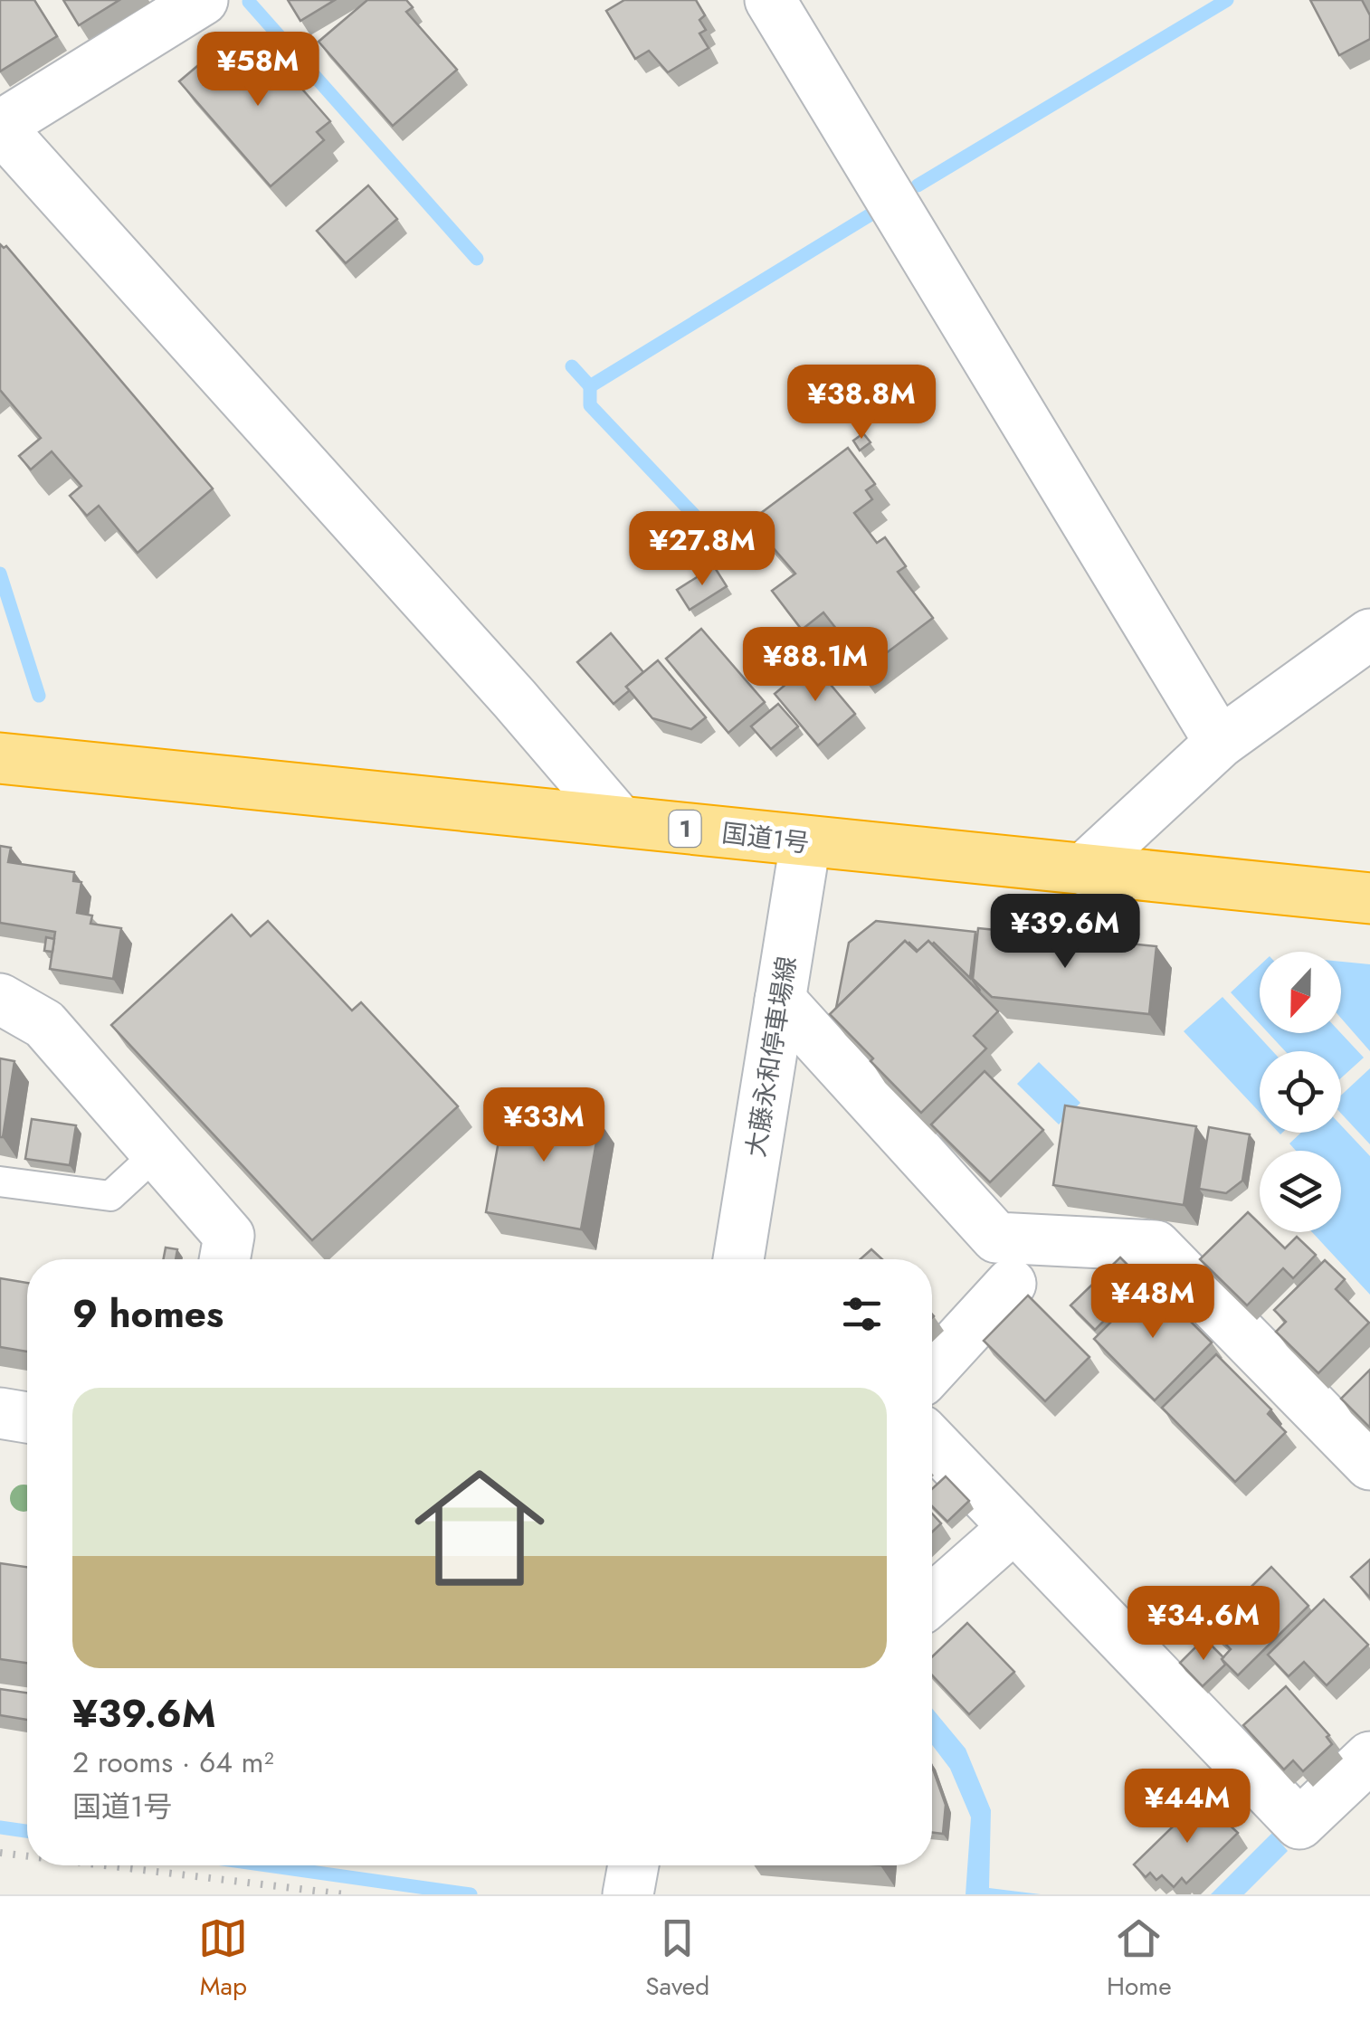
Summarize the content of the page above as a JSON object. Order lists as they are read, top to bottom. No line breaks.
{"streets":{"highway":["1","国道1号"],"street":["大藤永和停車場線"]},"crossings":[["国道1号","大藤永和停車場線"]],"north":"bottom","page":{"price":["¥58M","¥38.8M","¥27.8M","¥88.1M","¥39.6M","¥33M","¥48M","¥34.6M","¥44M"],"heading":"9 homes","list":[{"name":"¥39.6M","note":"2 rooms · 64 m² · 国道1号"}],"tabs":["Map","Saved","Home"]}}
